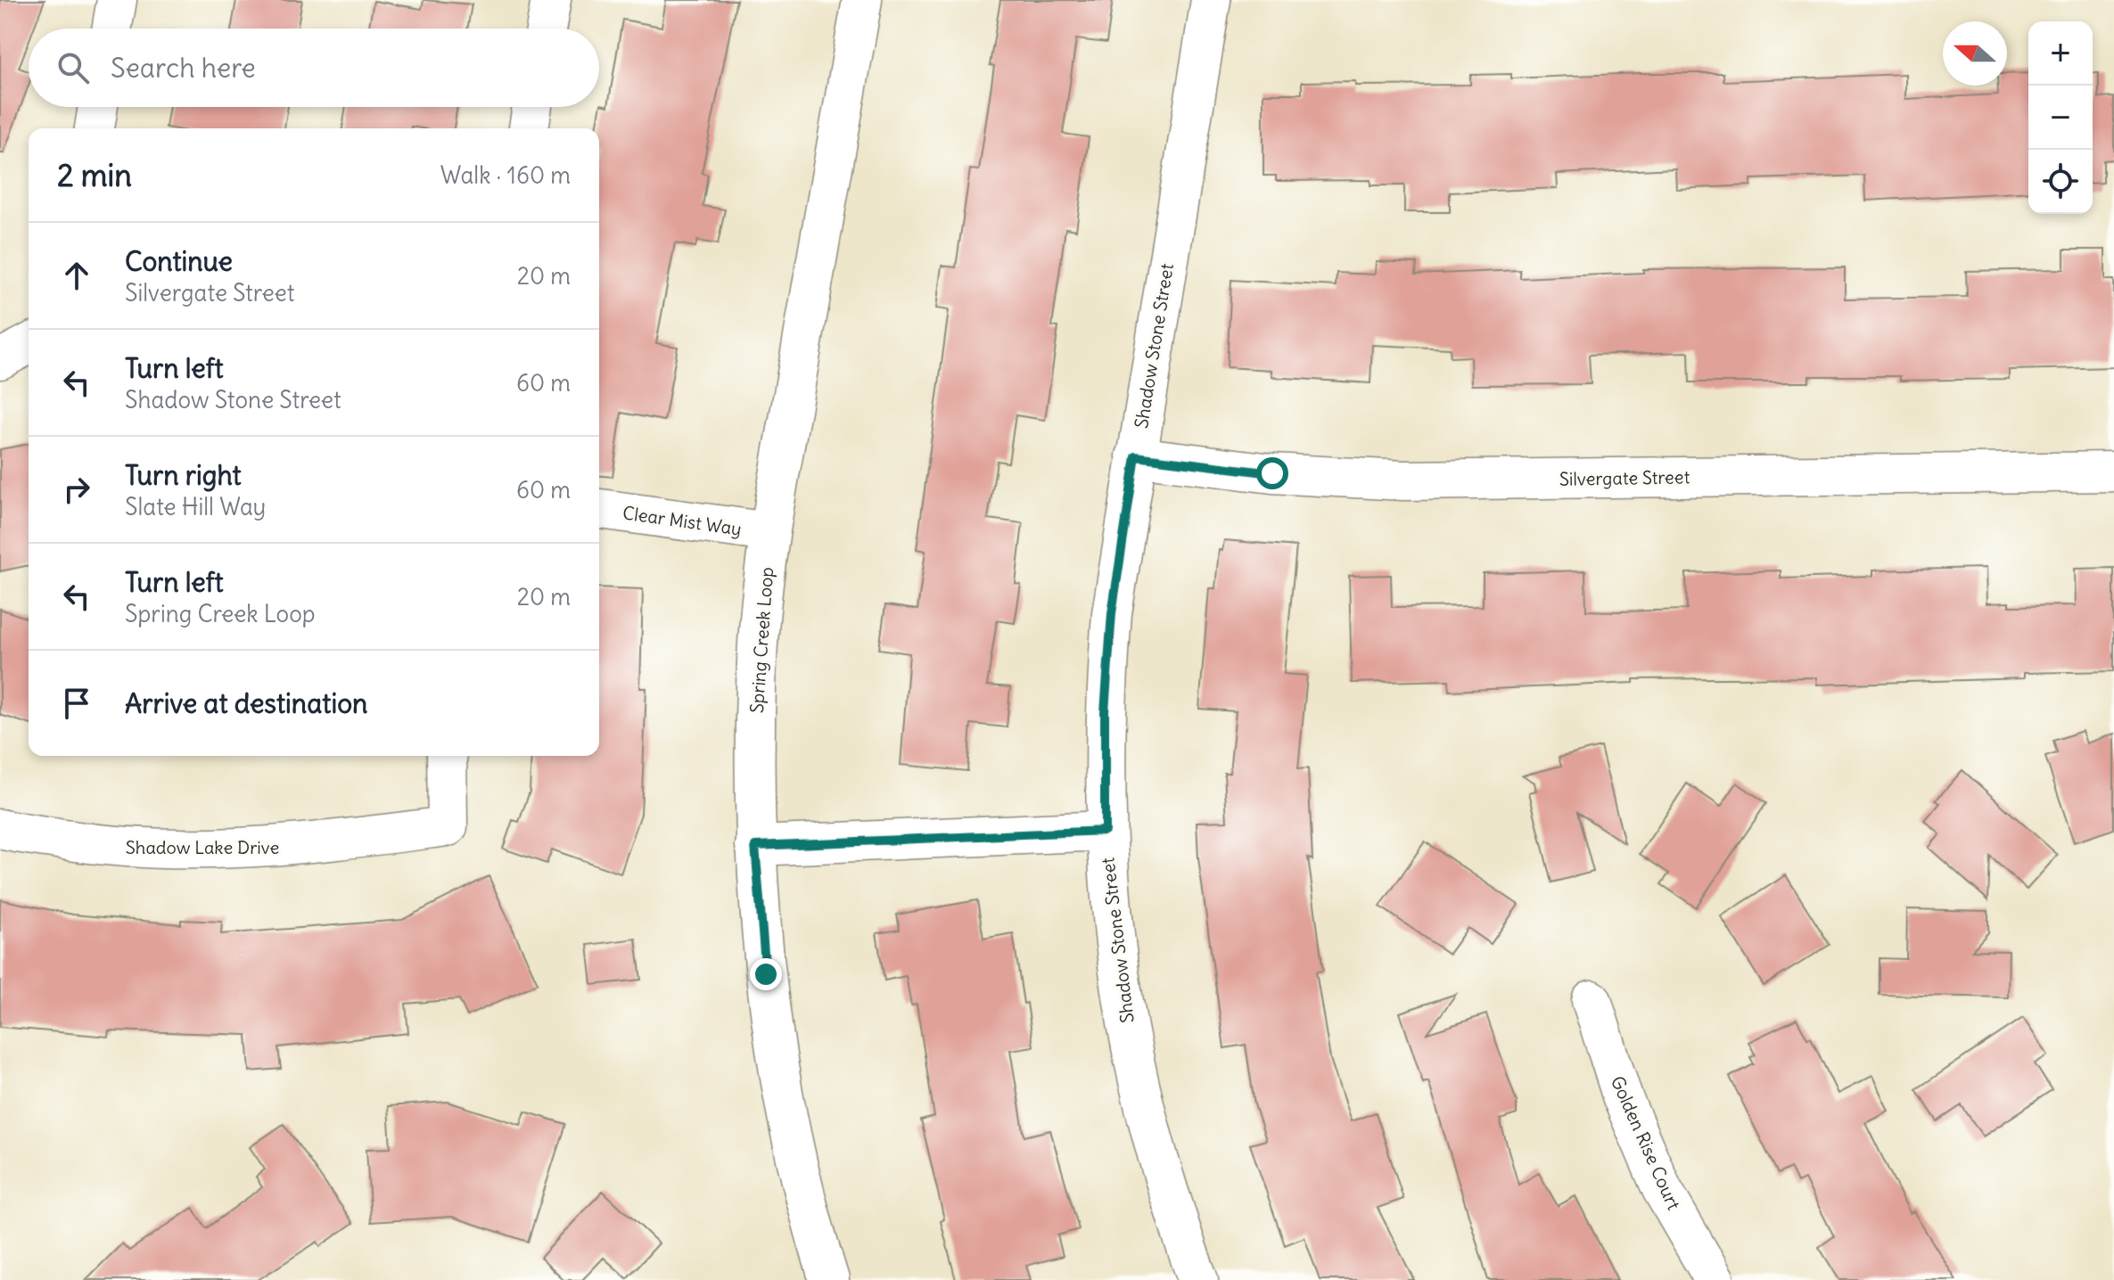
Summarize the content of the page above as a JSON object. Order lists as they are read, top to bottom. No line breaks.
{"streets":{"street":["Shadow Stone Street","Silvergate Street","Clear Mist Way","Spring Creek Loop","Shadow Lake Drive","Golden Rise Court"]},"crossings":[["Shadow Stone Street","Silvergate Street"],["Clear Mist Way","Spring Creek Loop"]],"north":"left","page":{"map_buttons":["+","−"],"search":"Search here","heading":["2 min","Walk · 160 m"],"list":[["Continue","Silvergate Street","20 m"],["Turn left","Shadow Stone Street","60 m"],["Turn right","Slate Hill Way","60 m"],["Turn left","Spring Creek Loop","20 m"],"Arrive at destination"]}}
